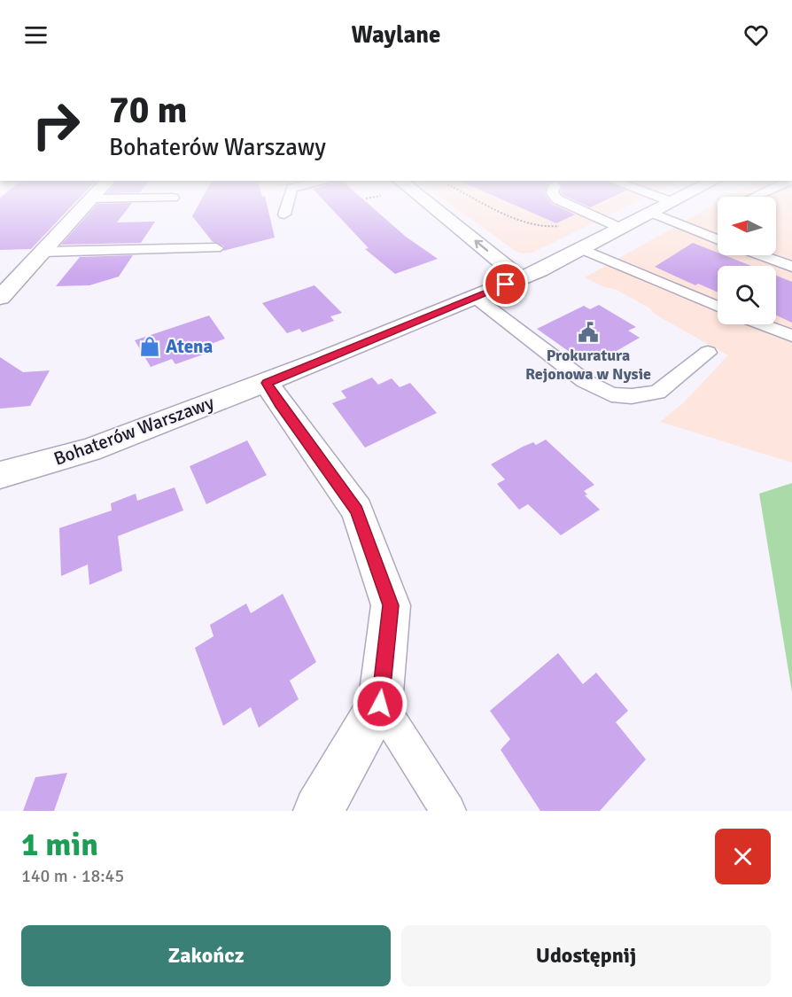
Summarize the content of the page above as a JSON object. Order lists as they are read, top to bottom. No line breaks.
{"streets":{"street":["Bohaterów Warszawy"]},"places":{"public building":["Prokuratura Rejonowa w Nysie"],"shop":["Atena"]},"north":"left","page":{"header":"Waylane","turn":["70 m","Bohaterów Warszawy"],"heading":["1 min","140 m · 18:45"],"buttons":["Zakończ","Udostępnij"]}}
